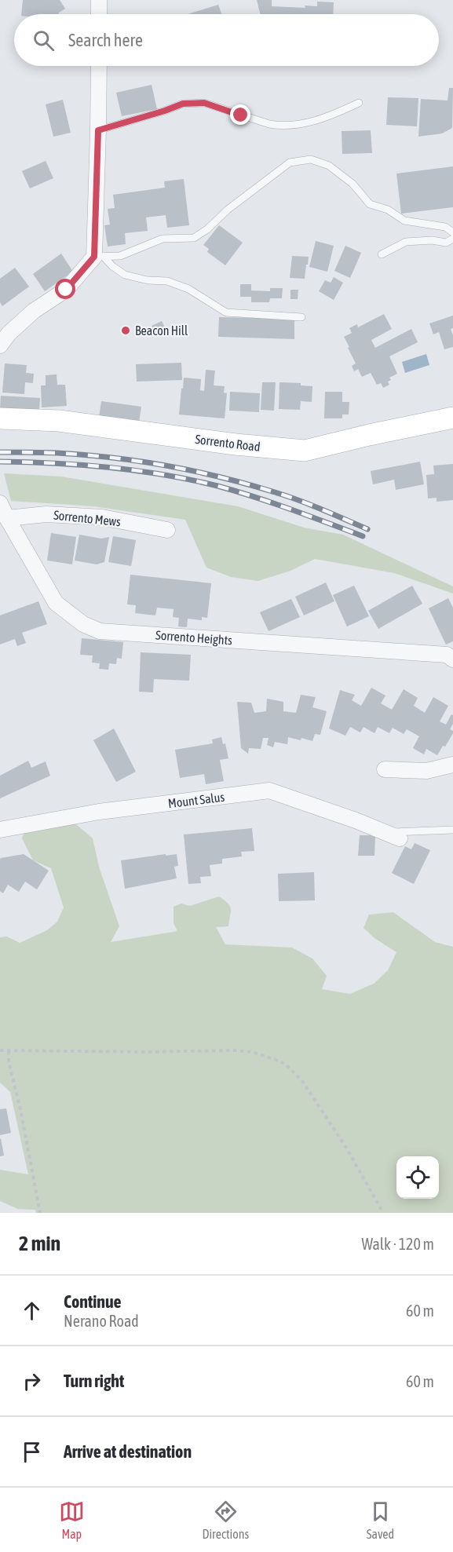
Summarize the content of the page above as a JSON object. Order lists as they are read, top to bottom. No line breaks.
{"streets":{"main road":["Sorrento Road"],"street":["Sorrento Mews","Sorrento Heights","Mount Salus"]},"crossings":[["Sorrento Mews","Sorrento Heights"]],"places":["Beacon Hill"],"page":{"search":"Search here","heading":["2 min","Walk · 120 m"],"list":[["Continue","Nerano Road","60 m"],["Turn right","60 m"],"Arrive at destination"],"nav":["Map","Directions","Saved"]}}
